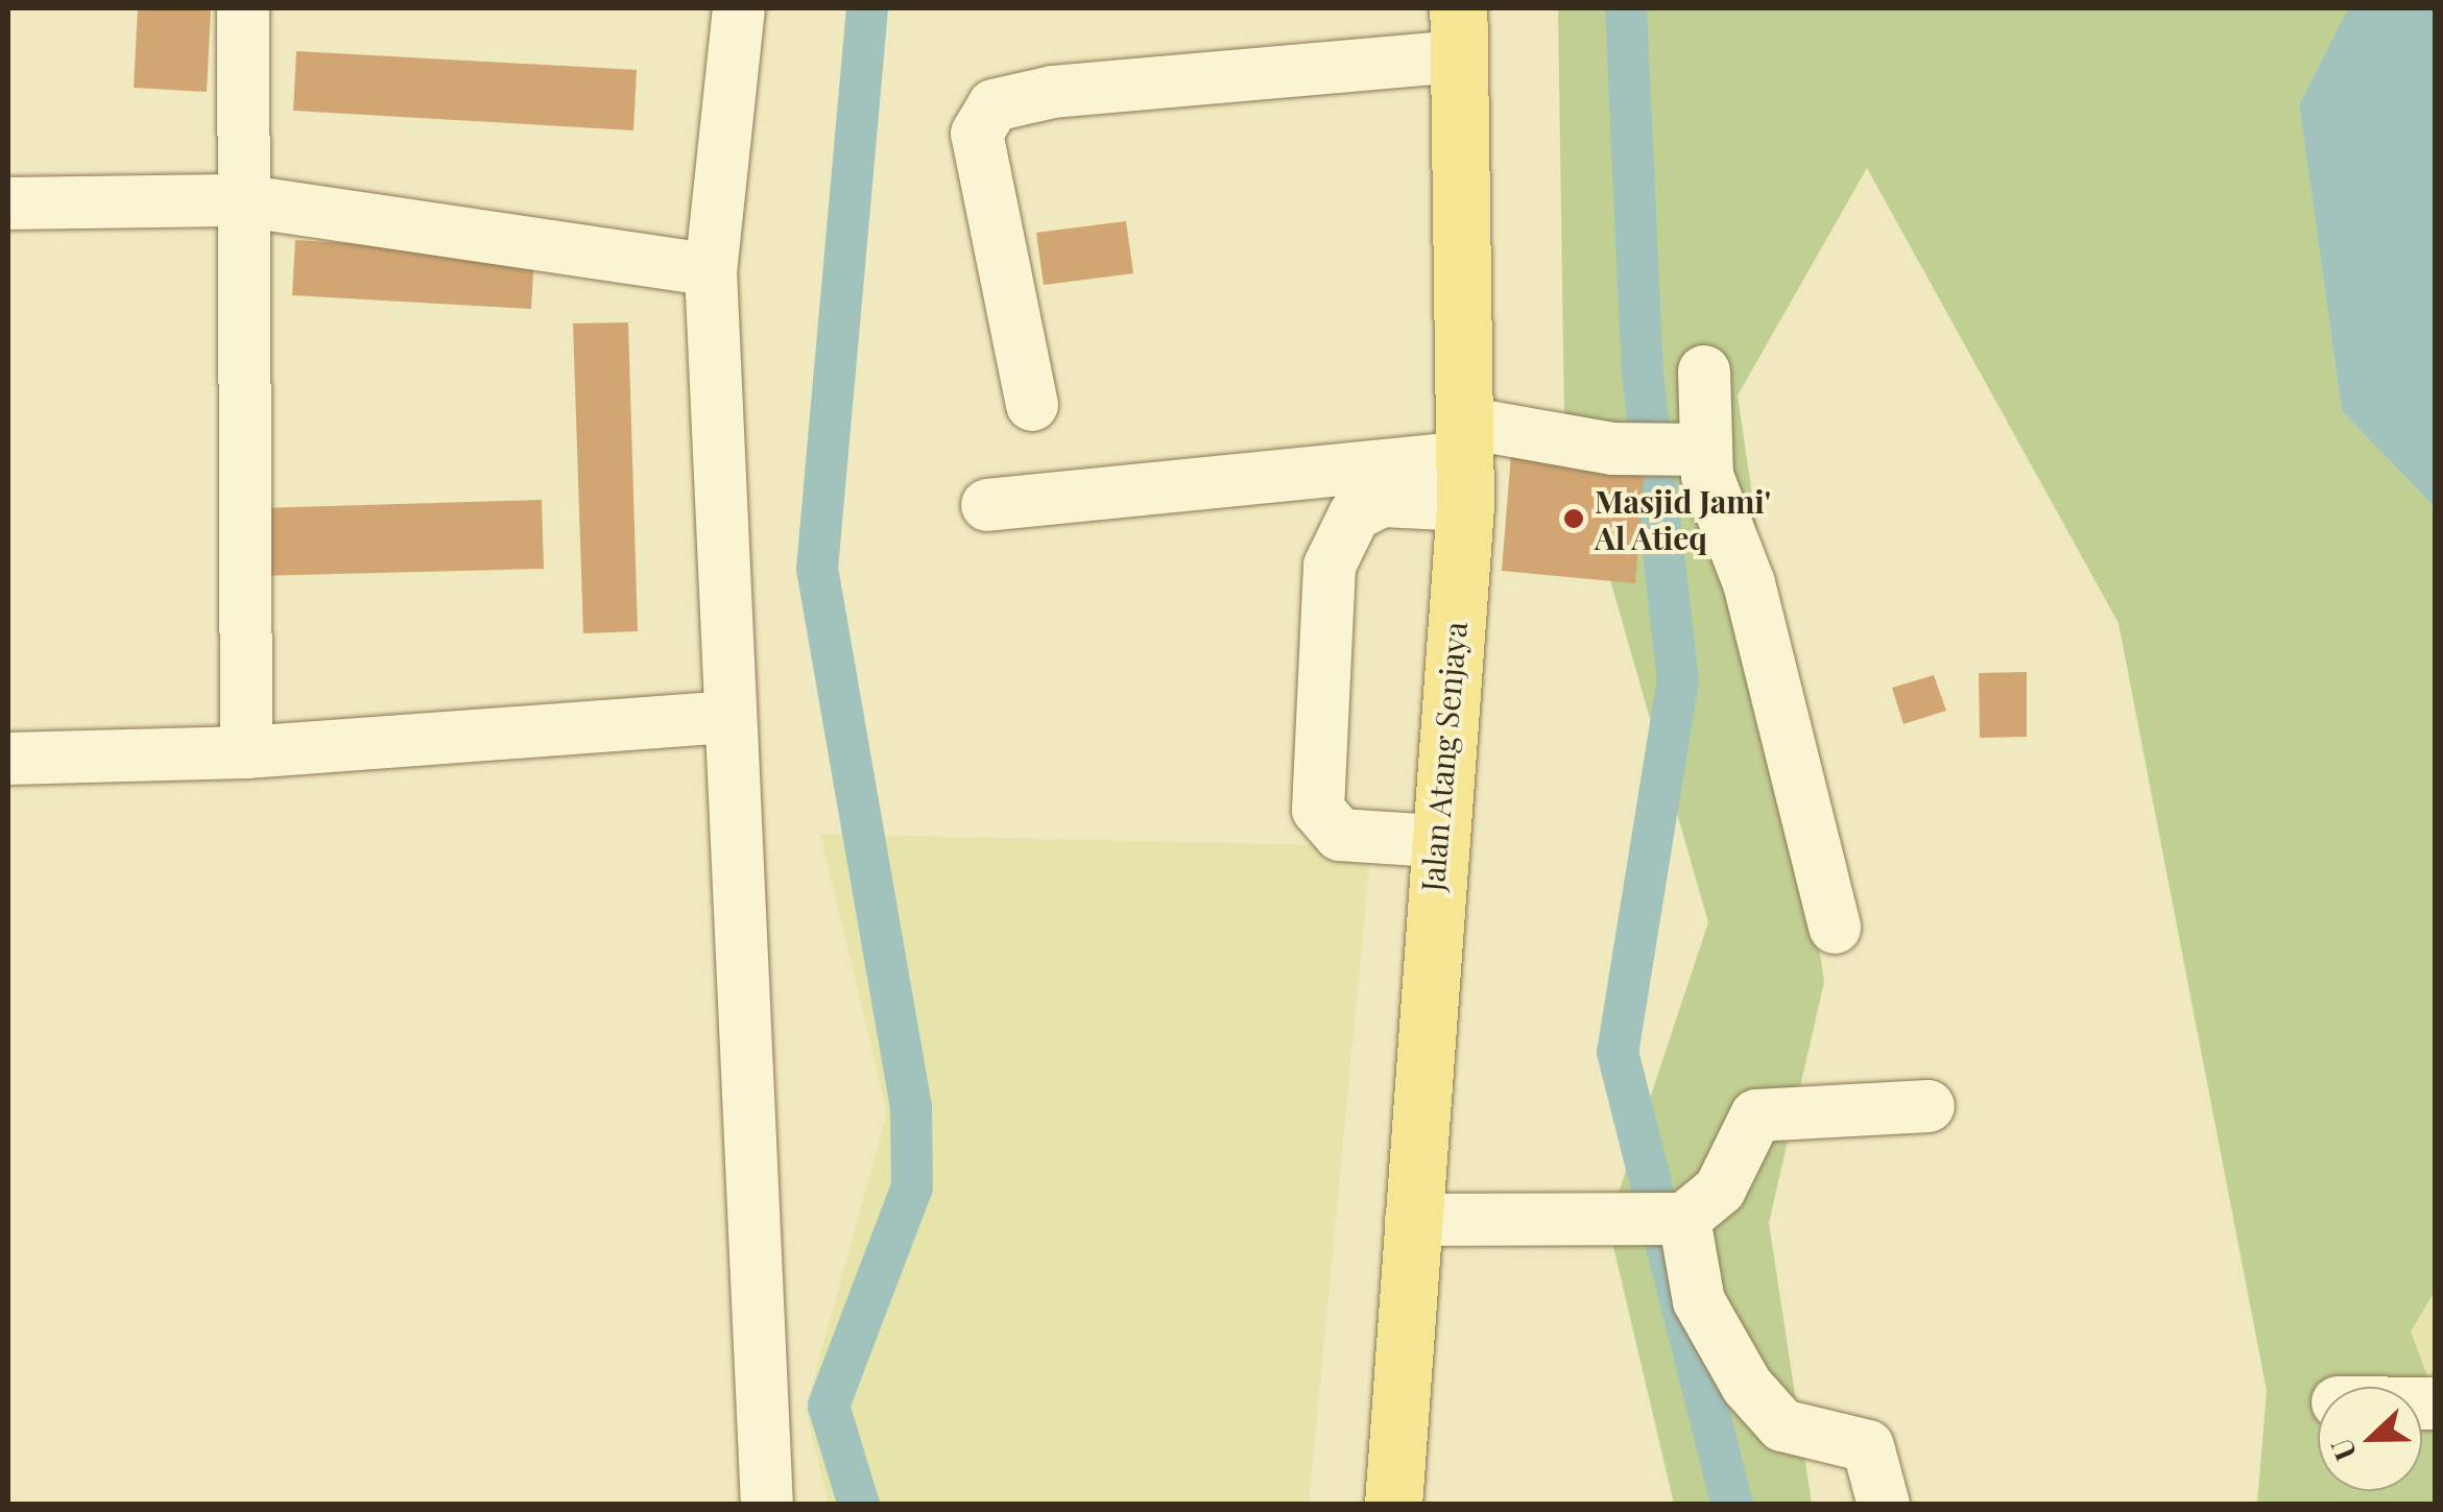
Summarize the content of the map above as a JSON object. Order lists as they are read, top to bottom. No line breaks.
{"streets":{"main road":["Jalan Atang Senjaya"]},"places":["Masjid Jami' Al Atieq"],"north":"left"}
